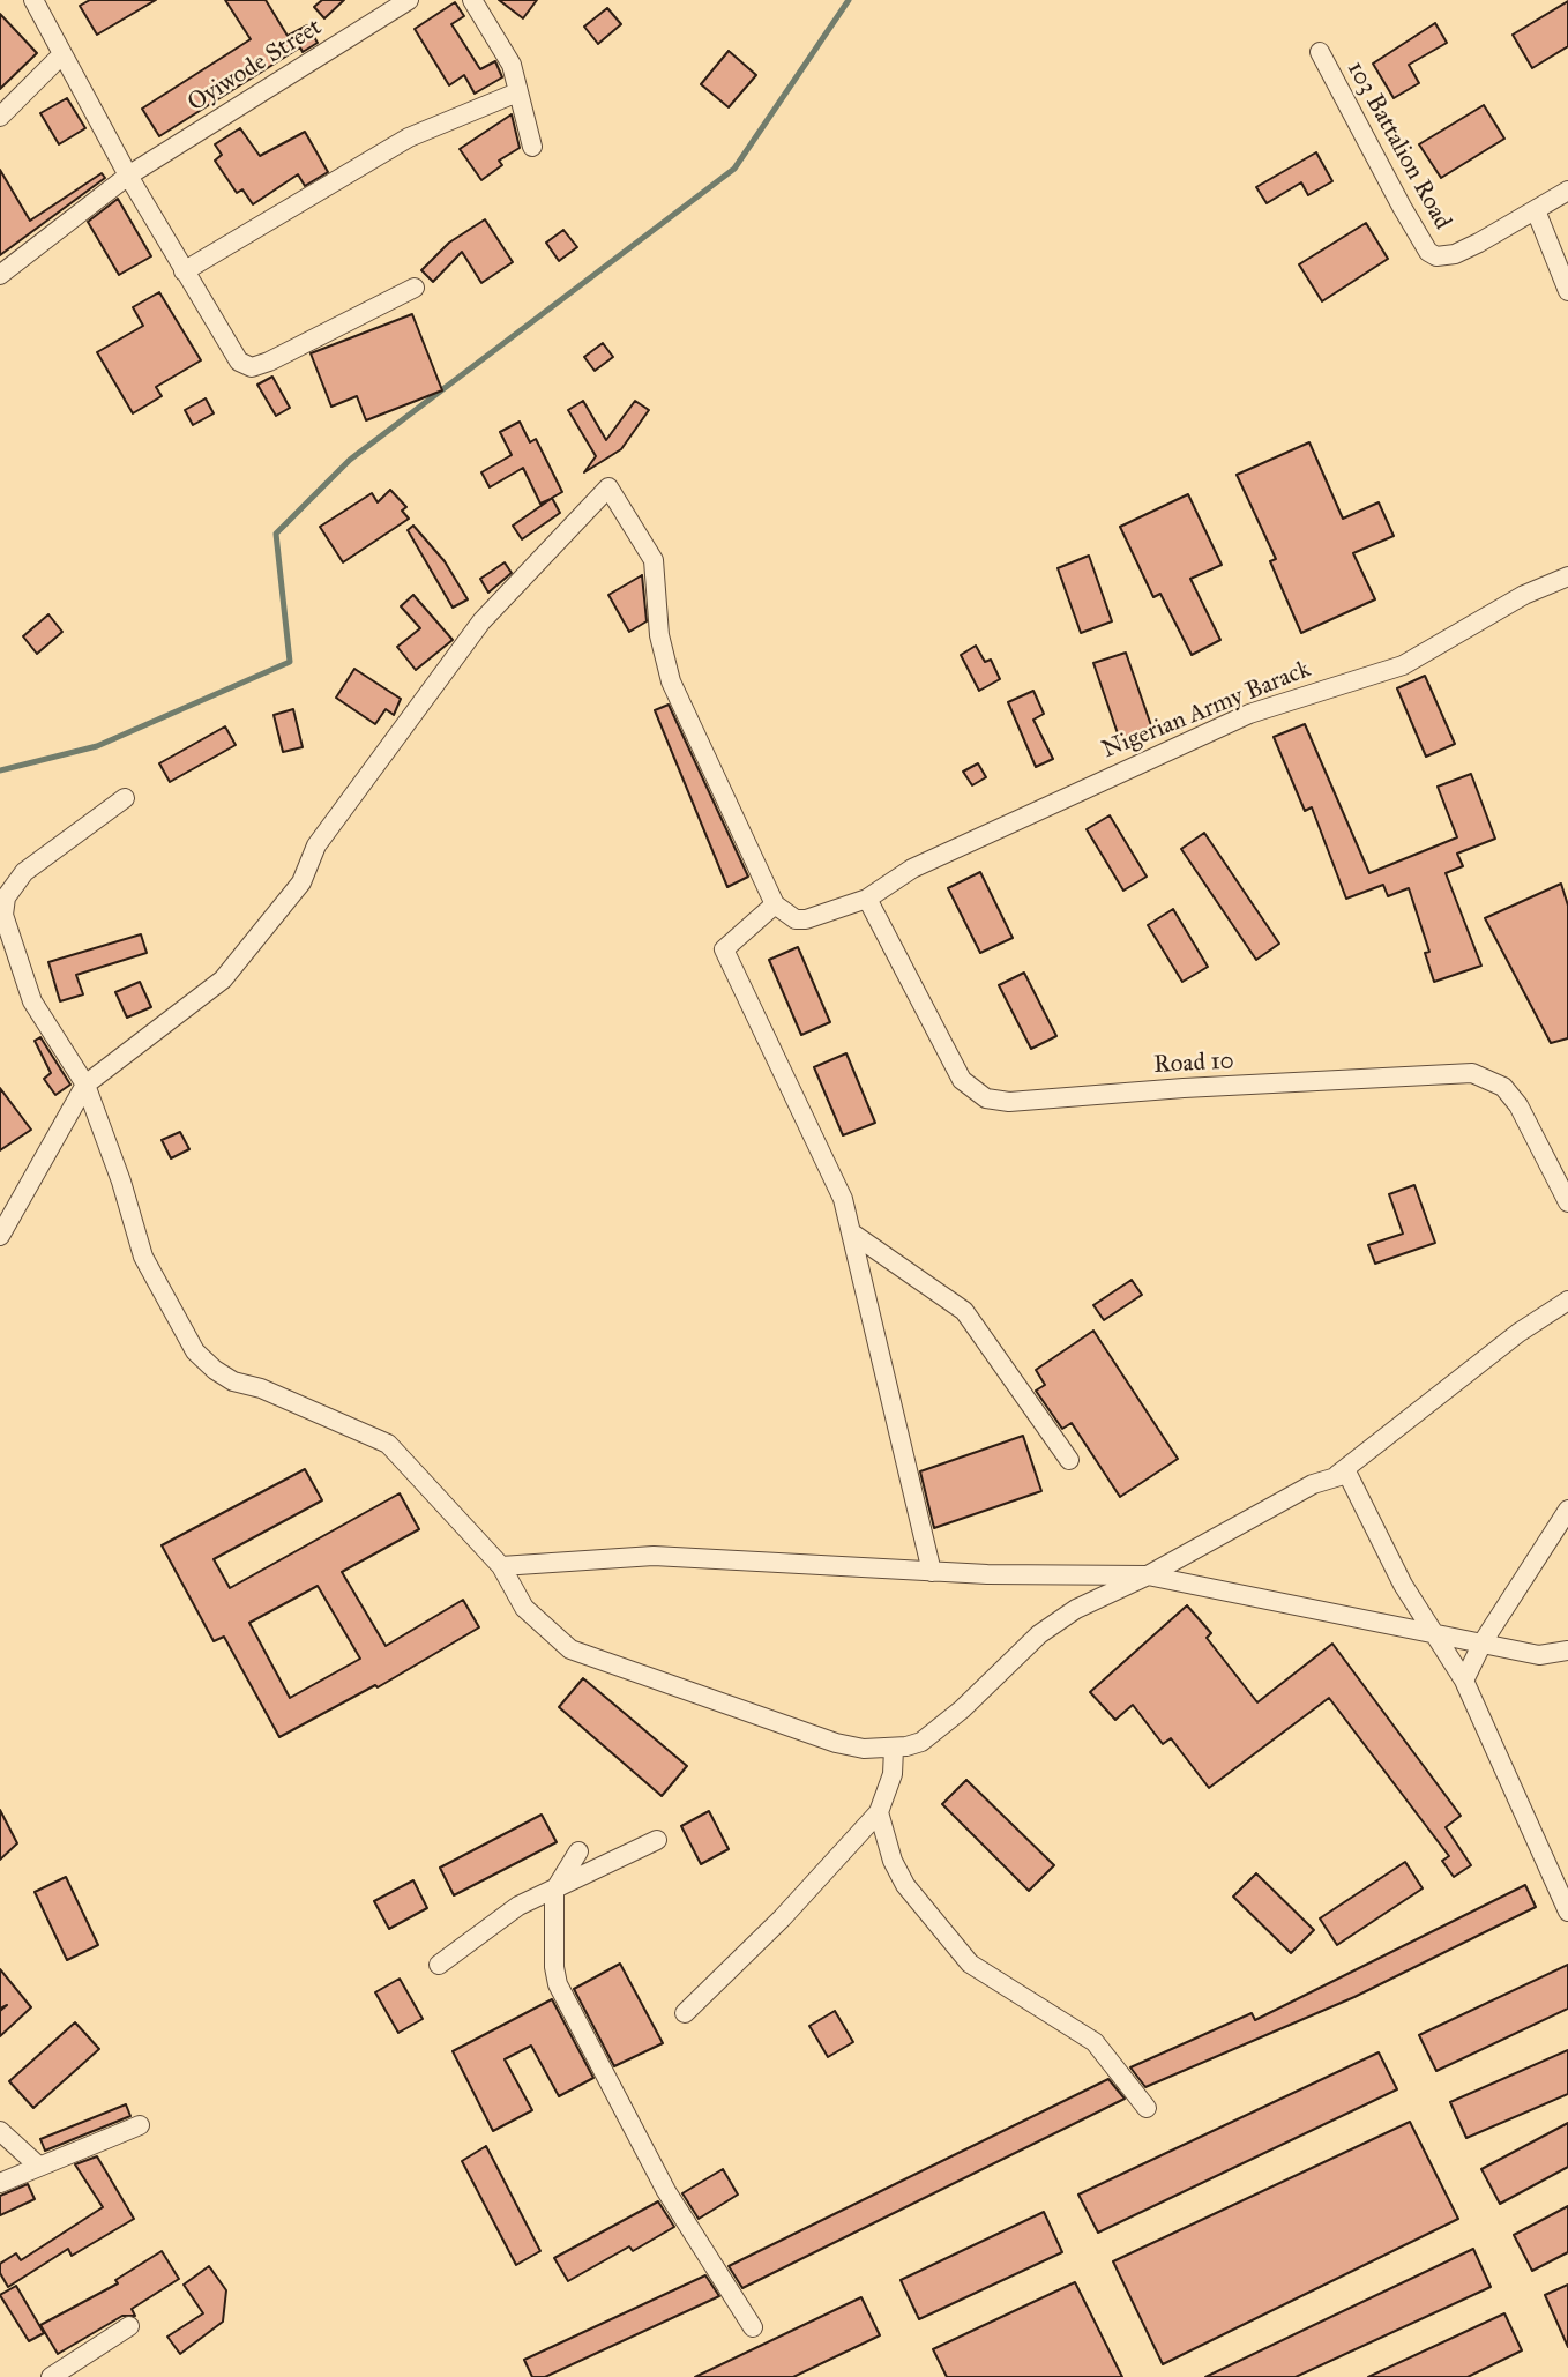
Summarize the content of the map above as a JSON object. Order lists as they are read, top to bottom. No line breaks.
{"streets":{"street":["Oyiwode Street","103 Battalion Road","Nigerian Army Barack","Road 10"]},"crossings":[["Nigerian Army Barack","Road 10"]]}
